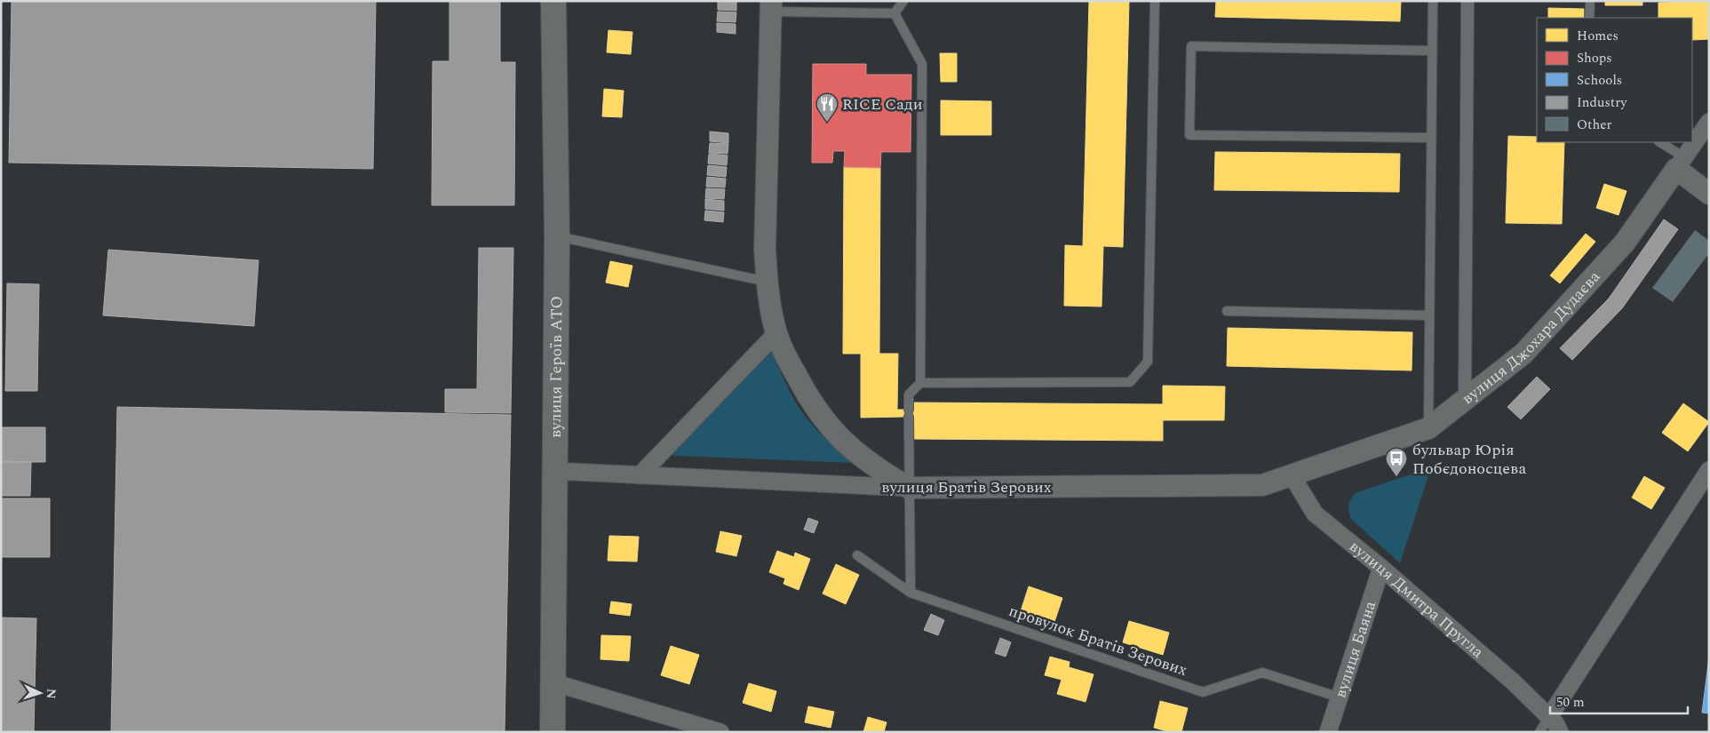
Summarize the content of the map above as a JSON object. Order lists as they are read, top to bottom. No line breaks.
{"streets":{"main road":["вулиця Героїв АТО"],"street":["вулиця Джохара Дудаєва","вулиця Братів Зерових","вулиця Дмитра Пругла","вулиця Баяна"],"lane":["провулок Братів Зерових"]},"crossings":[["вулиця Джохара Дудаєва","вулиця Братів Зерових"],["вулиця Джохара Дудаєва","вулиця Дмитра Пругла"],["вулиця Героїв АТО","вулиця Братів Зерових"],["вулиця Братів Зерових","вулиця Дмитра Пругла"],["вулиця Дмитра Пругла","вулиця Баяна"],["провулок Братів Зерових","вулиця Баяна"]],"places":{"restaurant":["RICE Сади"],"bus stop":["бульвар Юрія Побєдоносцева"]},"legend":["Homes","Shops","Schools","Industry","Other"],"scale_bar":"50 m","north":"right"}
